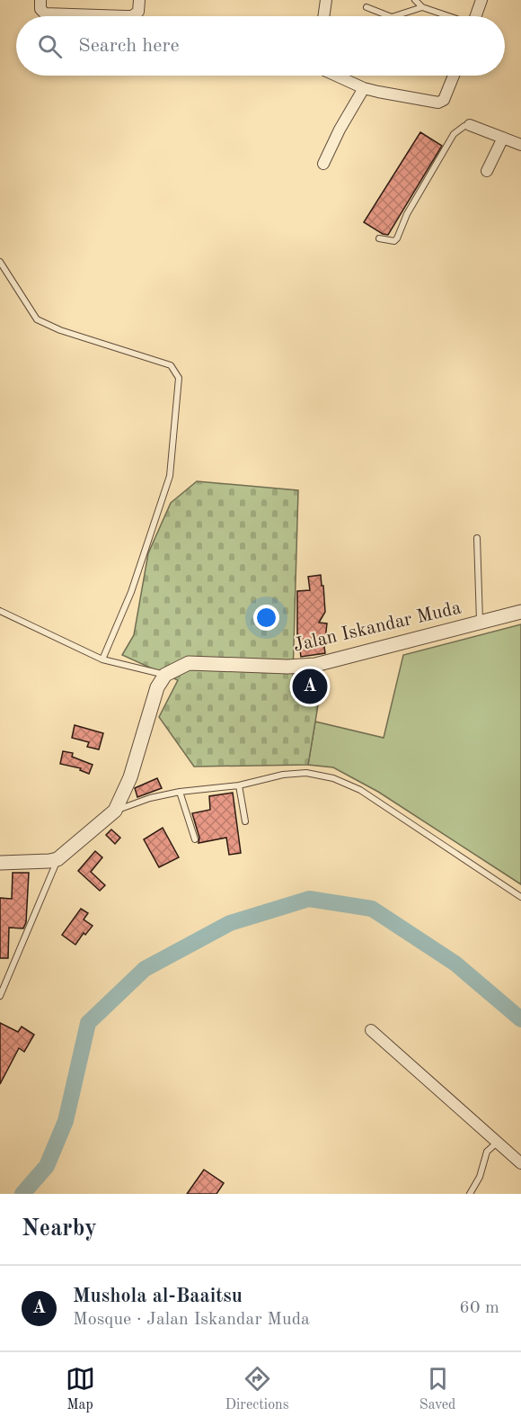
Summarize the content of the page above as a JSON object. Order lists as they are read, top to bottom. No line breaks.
{"streets":{"street":["Jalan Iskandar Muda"]},"page":{"search":"Search here","pins":"A","heading":"Nearby","list":[{"mark":"A","name":"Mushola al-Baaitsu","note":"Mosque · Jalan Iskandar Muda","value":"60 m"}],"nav":["Map","Directions","Saved"]}}
